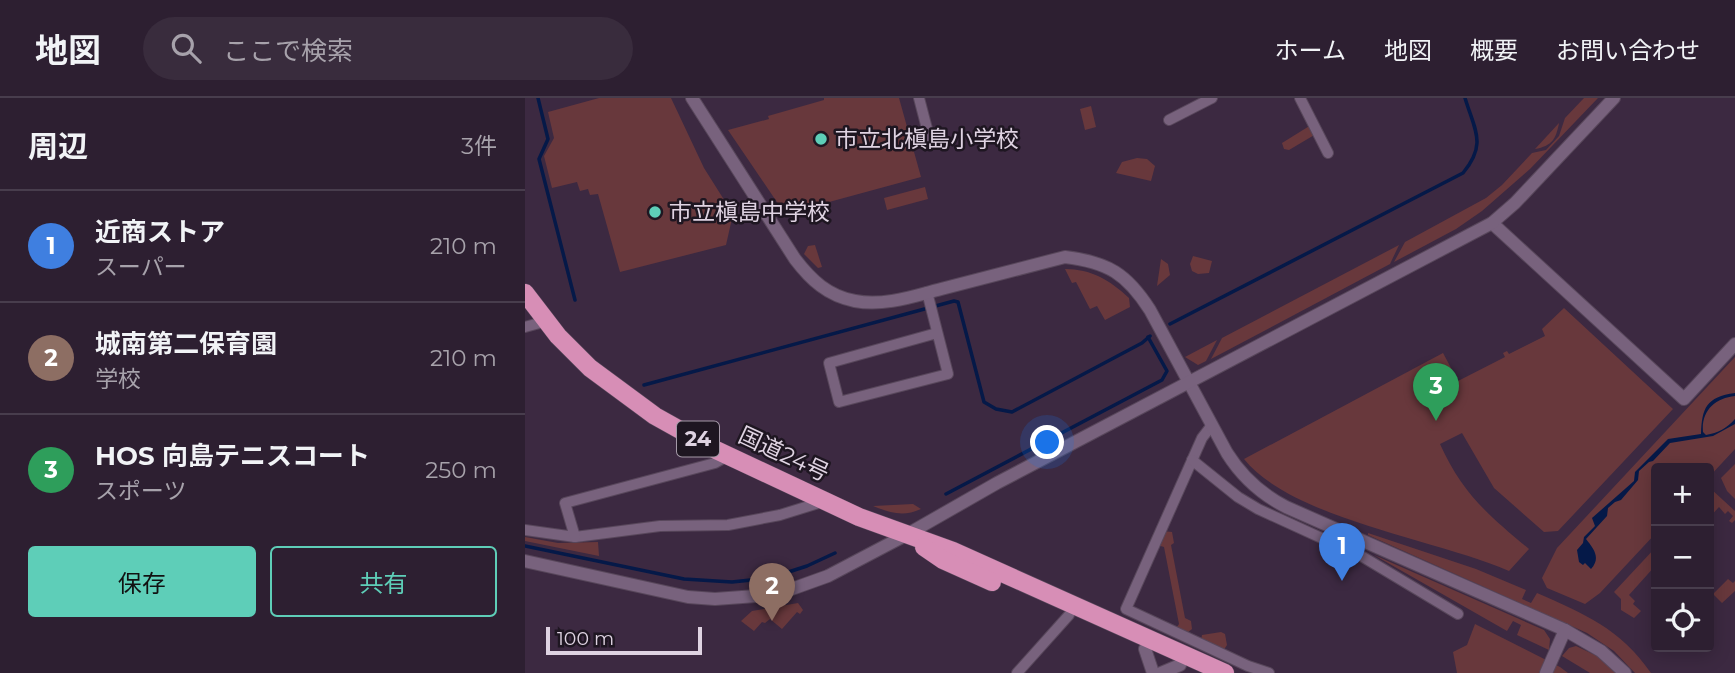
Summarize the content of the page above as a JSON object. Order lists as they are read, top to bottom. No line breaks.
{"streets":{"highway":["24","国道24号"]},"places":["市立北槇島小学校","市立槇島中学校"],"scale_bar":"100 m","page":{"header":"地図","search":"ここで検索","nav":["ホーム","地図","概要","お問い合わせ"],"heading":["周辺","3件"],"list":[{"mark":"1","name":"近商ストア","note":"スーパー","value":"210 m"},{"mark":"2","name":"城南第二保育園","note":"学校","value":"210 m"},{"mark":"3","name":"HOS 向島テニスコート","note":"スポーツ","value":"250 m"}],"pins":["3","1","2"],"map_buttons":["+","−"],"buttons":["保存","共有"],"scale":"100 m"}}
